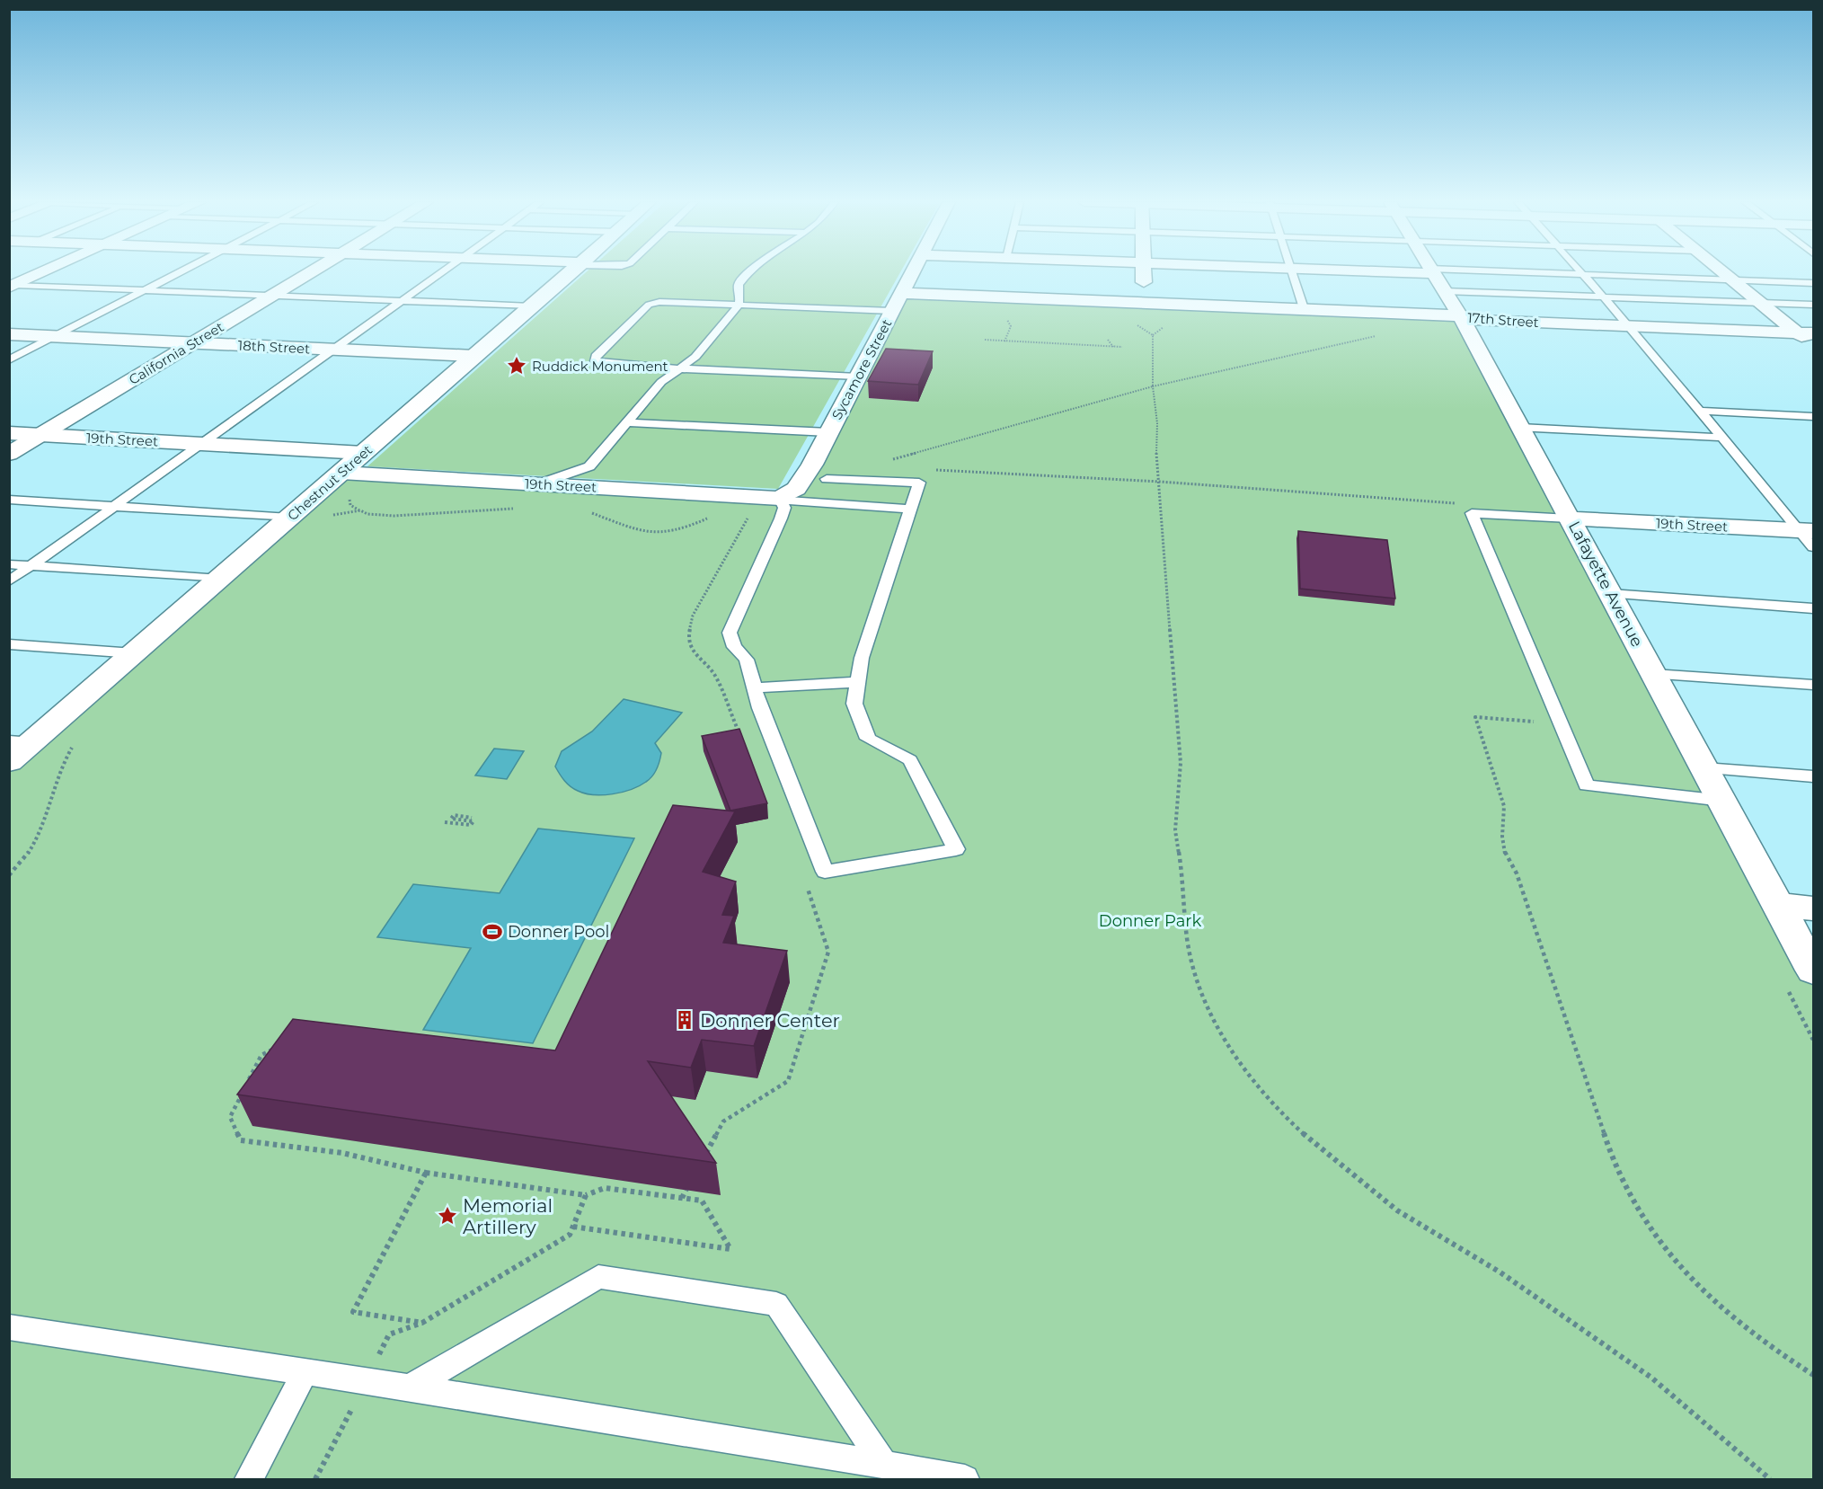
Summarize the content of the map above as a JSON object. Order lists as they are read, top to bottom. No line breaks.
{"streets":{"street":["17th Street","18th Street","California Street","Sycamore Street","19th Street","Chestnut Street","Lafayette Avenue"]},"crossings":[["17th Street","Sycamore Street"],["17th Street","Lafayette Avenue"],["18th Street","California Street"],["18th Street","Chestnut Street"],["California Street","19th Street"],["Sycamore Street","19th Street"],["19th Street","Chestnut Street"],["19th Street","Lafayette Avenue"]],"parks":["Donner Park"],"places":{"place":["Ruddick Monument","Memorial Artillery"],"sports":["Donner Pool"],"building":["Donner Center"]}}
